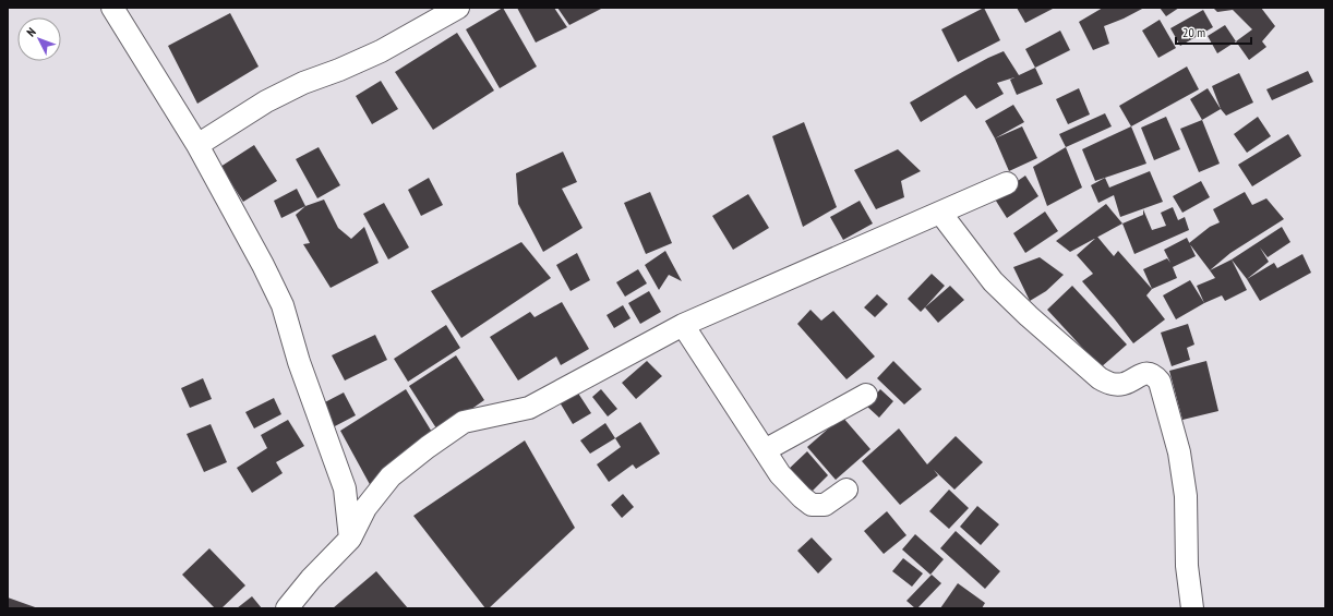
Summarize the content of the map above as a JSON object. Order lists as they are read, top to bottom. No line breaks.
{"scale_bar":"20 m","north":"top left"}
